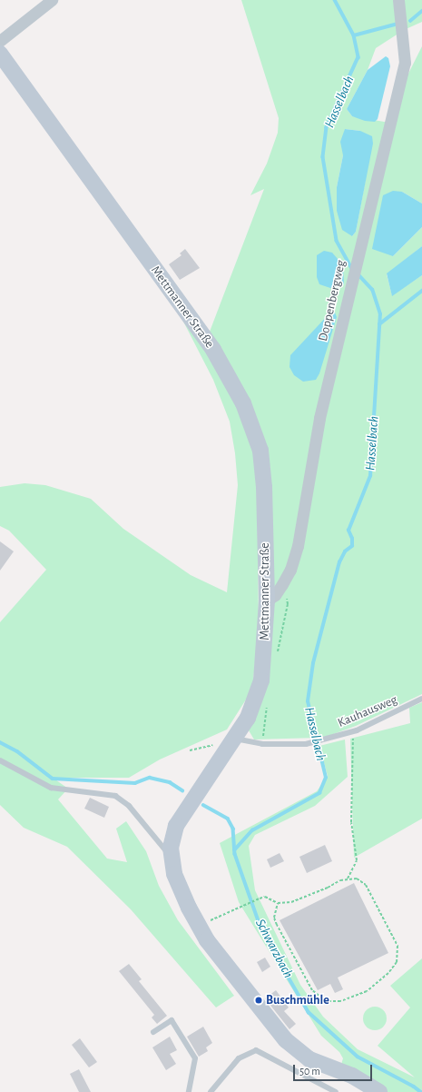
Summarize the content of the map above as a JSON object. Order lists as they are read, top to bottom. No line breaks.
{"streets":{"main road":["Mettmanner Straße"],"street":["Doppenbergweg"],"lane":["Kauhausweg"]},"crossings":[["Doppenbergweg","Mettmanner Straße"],["Mettmanner Straße","Kauhausweg"]],"water":["Hasselbach","Schwarzbach"],"places":["Buschmühle"],"scale_bar":"50 m"}
